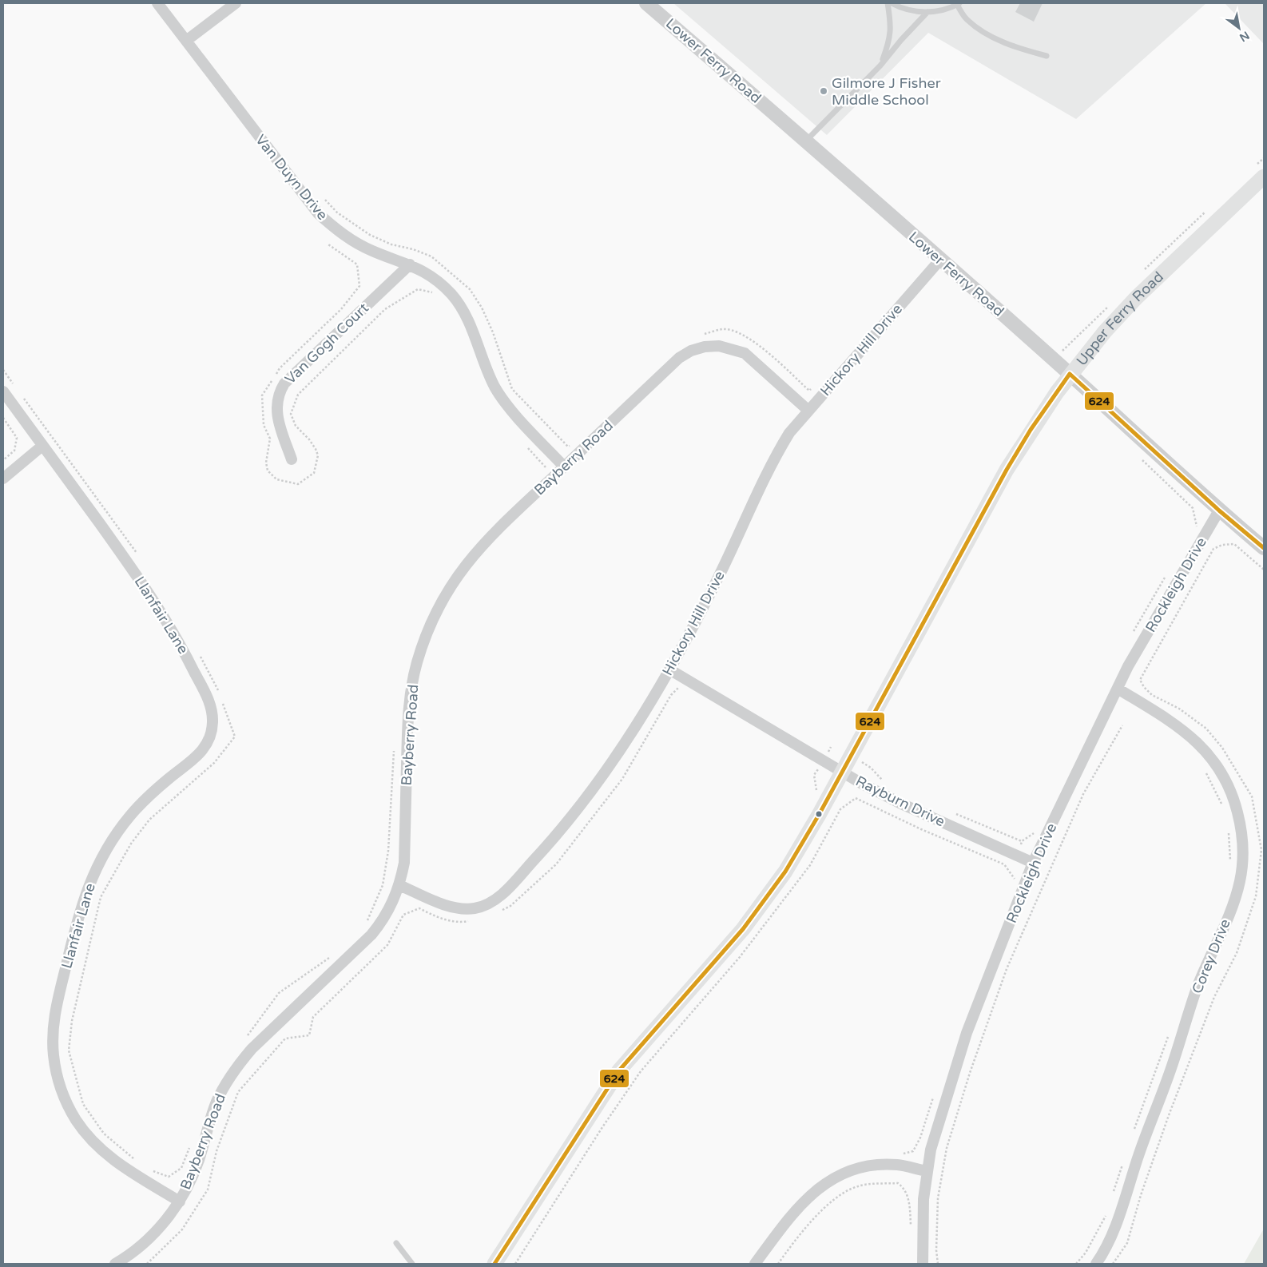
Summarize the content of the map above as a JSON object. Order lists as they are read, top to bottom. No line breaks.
{"streets":{"main road":["Upper Ferry Road"],"street":["Lower Ferry Road","Van Duyn Drive","Van Gogh Court","Hickory Hill Drive","Bayberry Road","Rockleigh Drive","Llanfair Lane","Rayburn Drive","Corey Drive"]},"crossings":[["Lower Ferry Road","Upper Ferry Road"],["Lower Ferry Road","Hickory Hill Drive"],["Lower Ferry Road","Rockleigh Drive"],["Van Duyn Drive","Van Gogh Court"],["Van Duyn Drive","Bayberry Road"],["Upper Ferry Road","Rayburn Drive"],["Hickory Hill Drive","Bayberry Road"],["Hickory Hill Drive","Rayburn Drive"],["Bayberry Road","Llanfair Lane"],["Rockleigh Drive","Rayburn Drive"],["Rockleigh Drive","Corey Drive"]],"places":["Gilmore J Fisher Middle School"],"lines":["transit line 624"],"north":"bottom right"}
